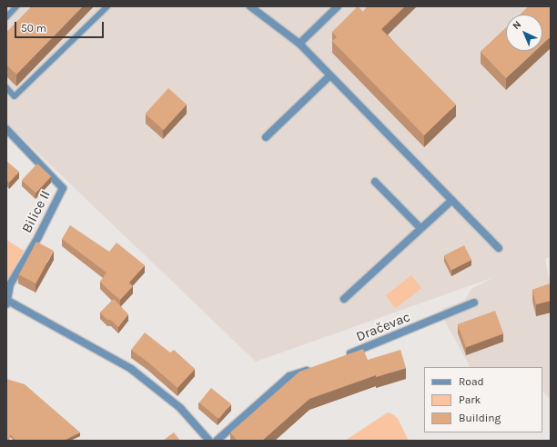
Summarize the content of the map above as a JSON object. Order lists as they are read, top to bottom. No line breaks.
{"streets":{"street":["Bilice II","Dračevac"]},"legend":["Road","Park","Building"],"scale_bar":"50 m","north":"top left"}
